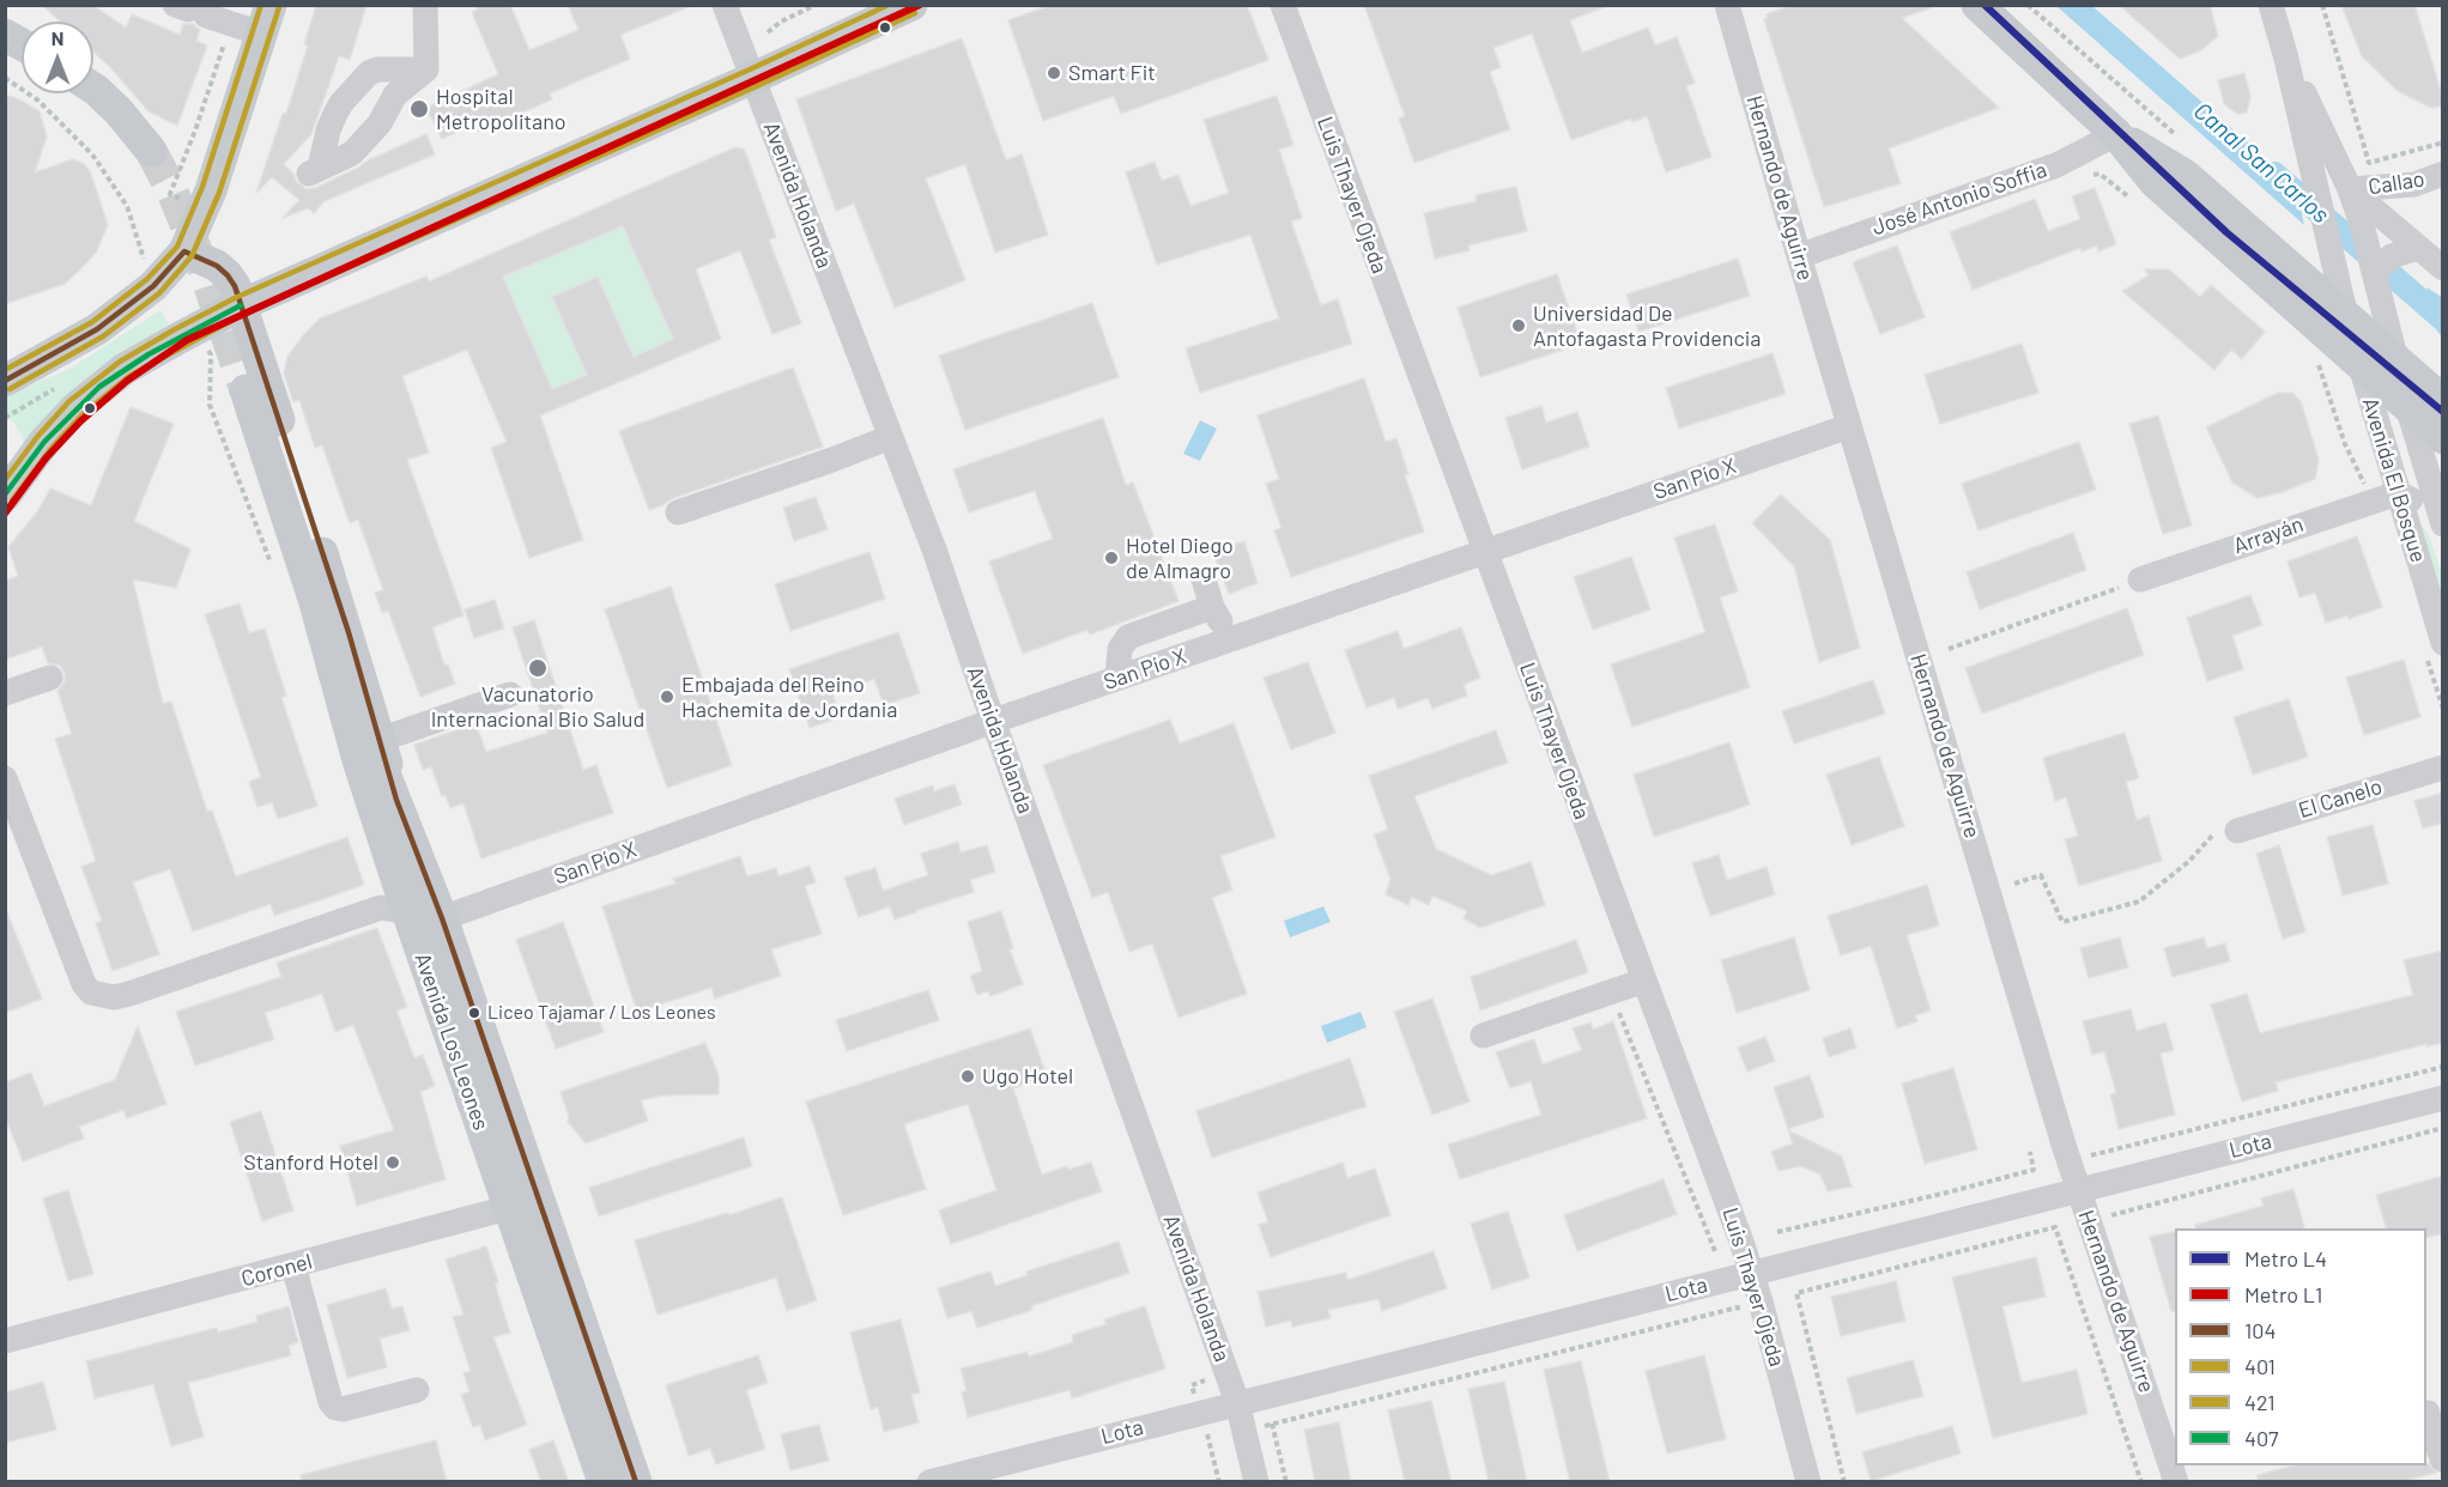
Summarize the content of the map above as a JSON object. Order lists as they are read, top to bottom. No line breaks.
{"streets":{"main road":["Avenida Los Leones"],"street":["Callao","Hernando de Aguirre","Avenida Holanda","Luis Thayer Ojeda","José Antonio Soffia","San Pío X","Avenida El Bosque","Arrayán","El Canelo","Lota","Coronel"]},"crossings":[["Callao","Avenida El Bosque"],["Hernando de Aguirre","José Antonio Soffia"],["Hernando de Aguirre","San Pío X"],["Hernando de Aguirre","Lota"],["Avenida Holanda","San Pío X"],["Avenida Holanda","Lota"],["Luis Thayer Ojeda","San Pío X"],["Luis Thayer Ojeda","Lota"],["San Pío X","Avenida Los Leones"],["Avenida El Bosque","Arrayán"],["Avenida Los Leones","Coronel"]],"water":["Canal San Carlos"],"places":["Smart Fit","Hospital Metropolitano","Universidad De Antofagasta Providencia","Hotel Diego de Almagro","Vacunatorio Internacional Bio Salud","Embajada del Reino Hachemita de Jordania","Liceo Tajamar / Los Leones","Ugo Hotel","Stanford Hotel"],"lines":["metro line L4","metro line L1","transit line 421","transit line 401","transit line 104","transit line 407"],"legend":["Metro L4","Metro L1","104","401","421","407"],"north":"top"}
